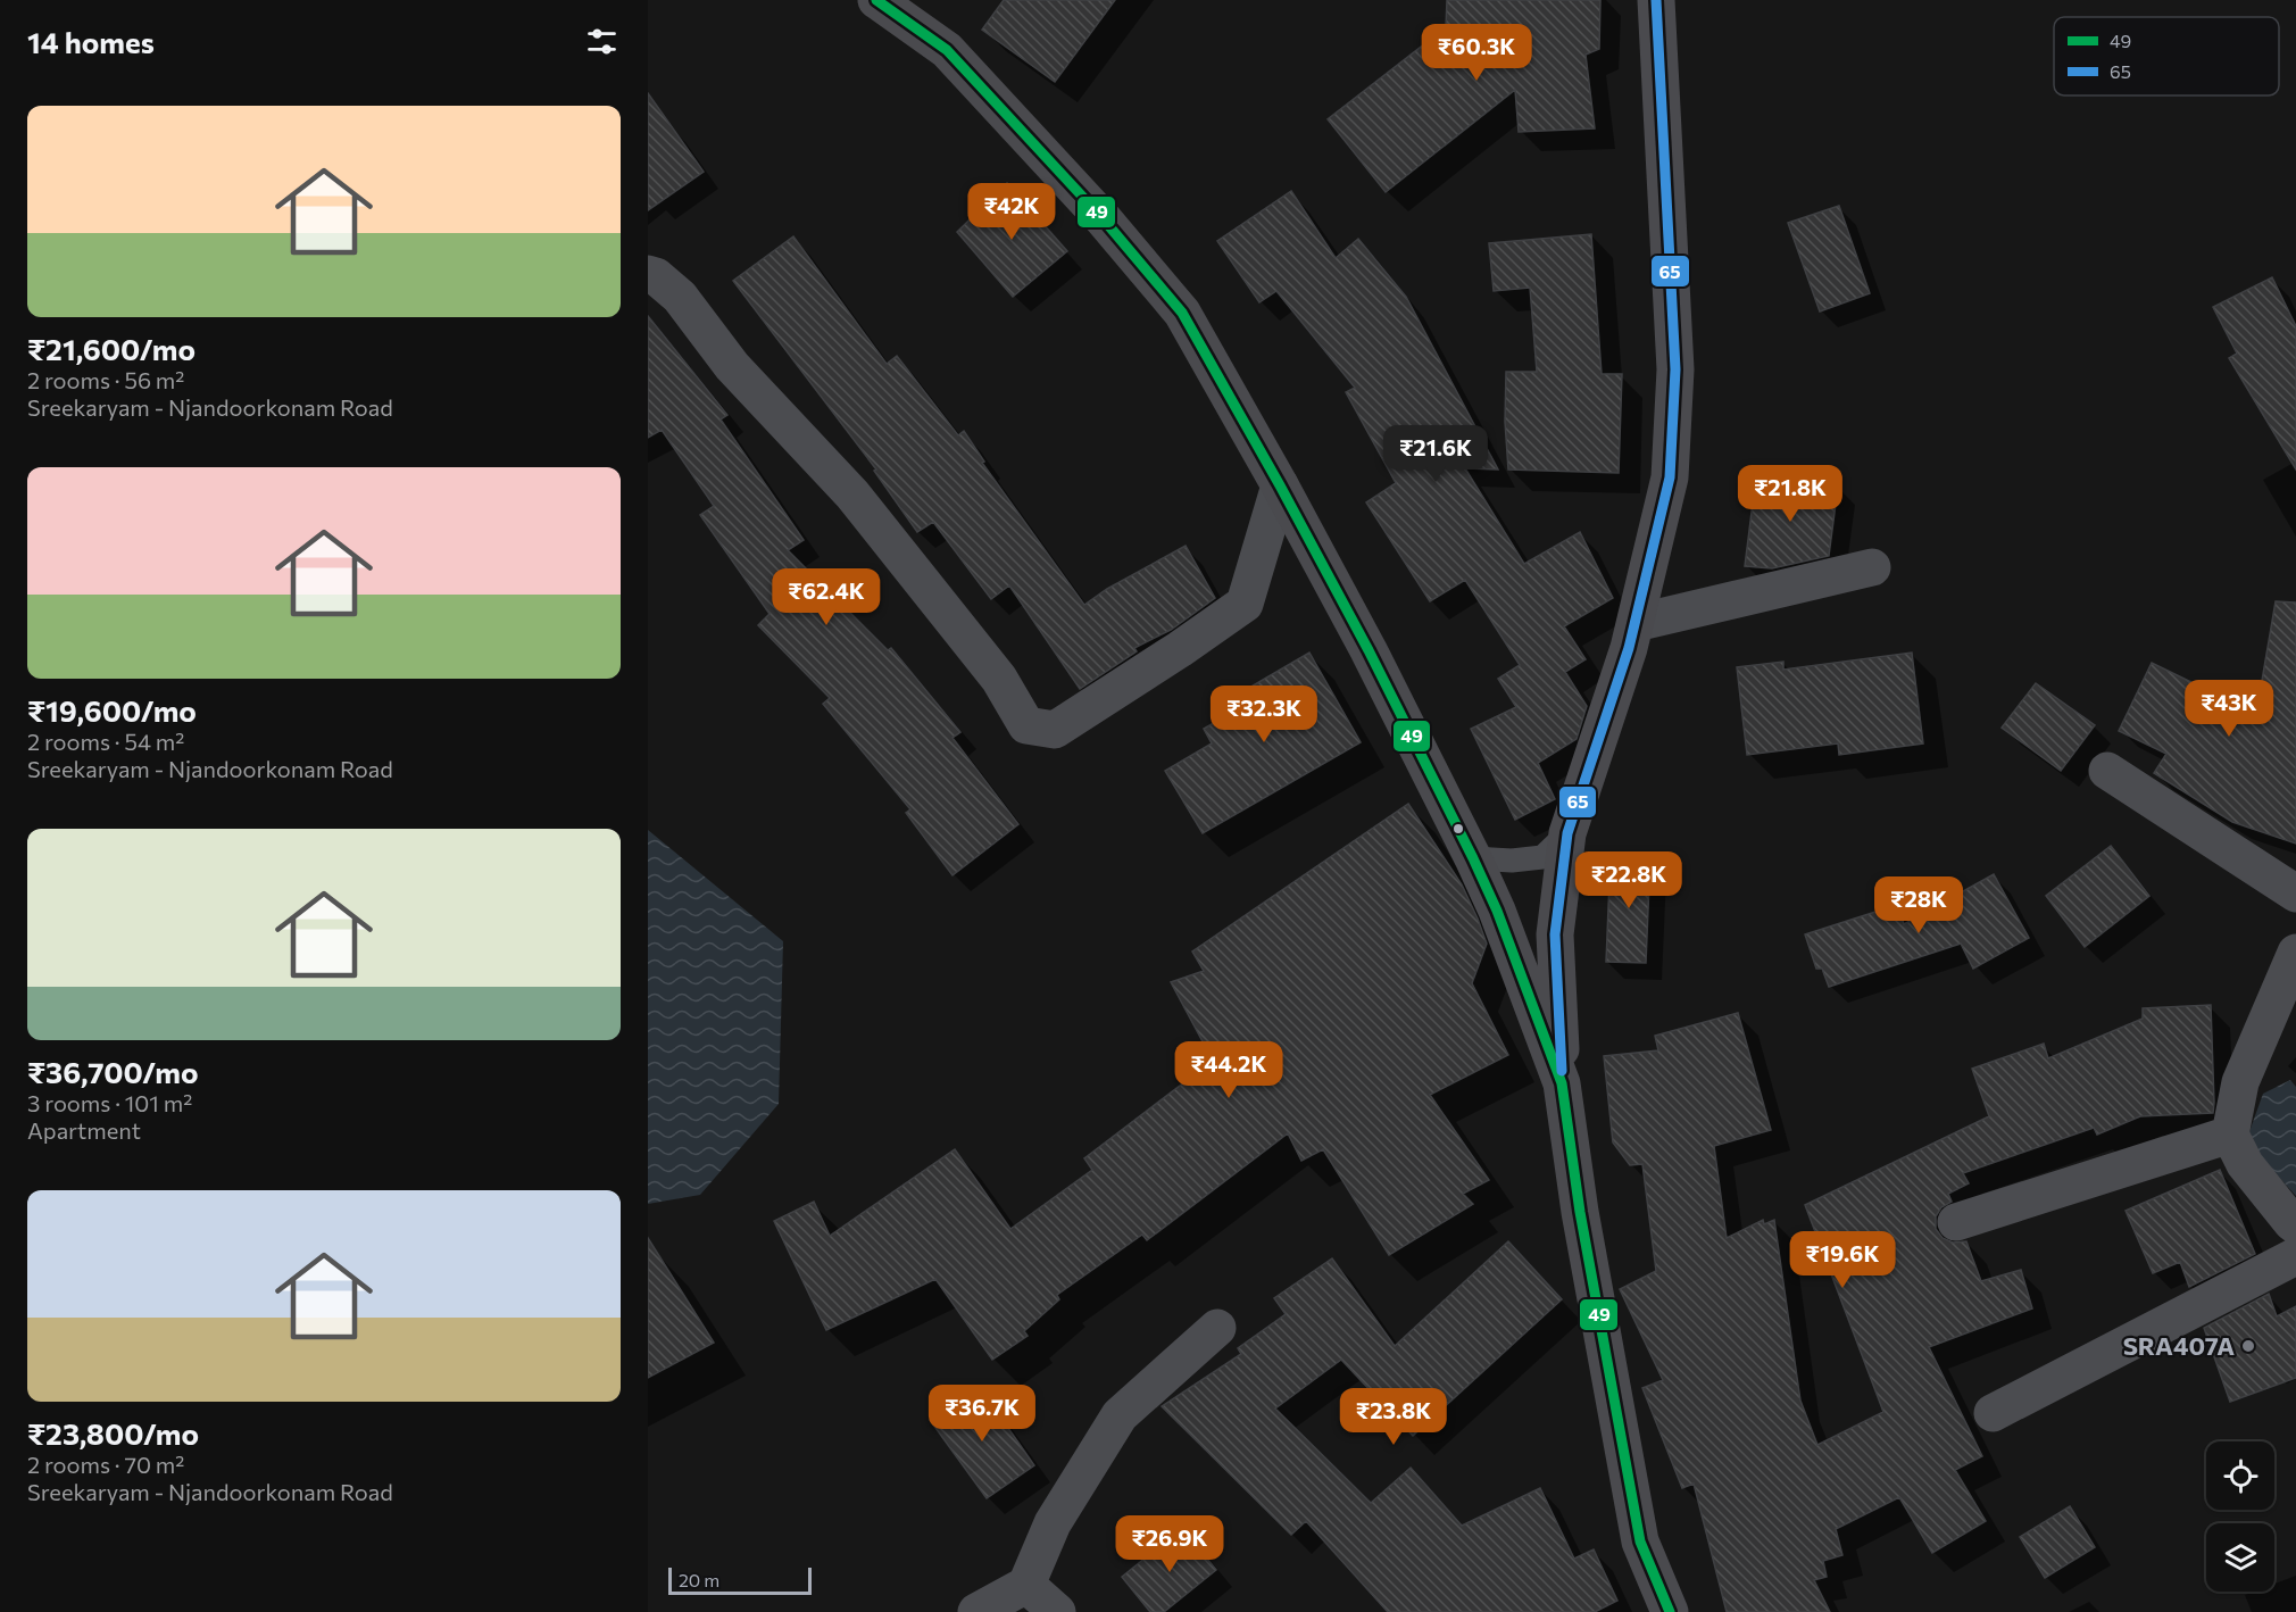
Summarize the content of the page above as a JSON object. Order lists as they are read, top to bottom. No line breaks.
{"places":["SRA407A"],"lines":["transit line 49","transit line 65"],"legend":["49","65"],"scale_bar":"20 m","page":{"heading":"14 homes","price":["₹60.3K","₹42K","₹21.6K","₹21.8K","₹62.4K","₹43K","₹32.3K","₹22.8K","₹28K","₹44.2K","₹19.6K","₹36.7K","₹23.8K","₹26.9K"],"list":[{"name":"₹21,600/mo","note":"2 rooms · 56 m² · Sreekaryam - Njandoorkonam Road"},{"name":"₹19,600/mo","note":"2 rooms · 54 m² · Sreekaryam - Njandoorkonam Road"},{"name":"₹36,700/mo","note":"3 rooms · 101 m² · Apartment"},{"name":"₹23,800/mo","note":"2 rooms · 70 m² · Sreekaryam - Njandoorkonam Road"}],"scale":"20 m"}}
